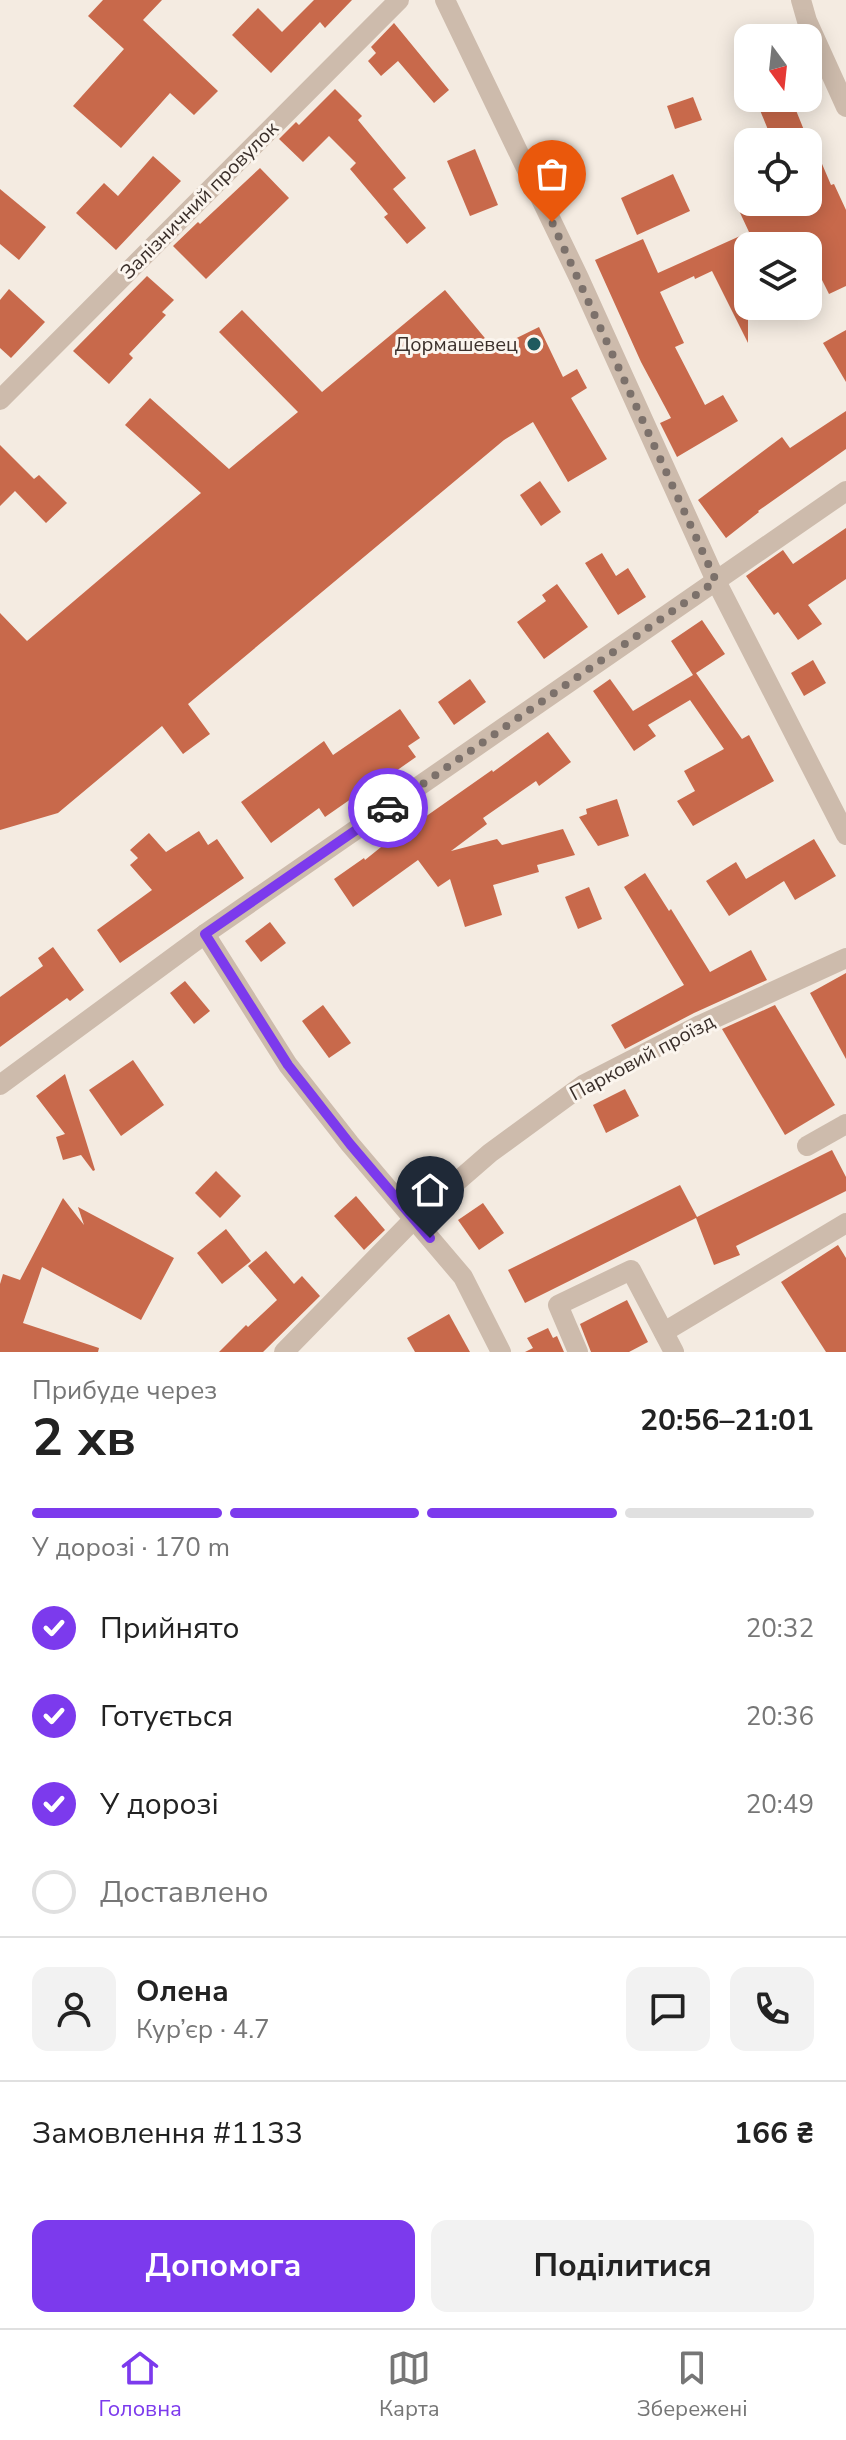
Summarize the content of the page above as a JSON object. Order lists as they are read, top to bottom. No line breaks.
{"streets":{"street":["Залізничний провулок","Парковий проїзд"]},"places":["Дормашевец"],"north":"bottom","page":{"heading":["2 хв","Прибуде через","20:56–21:01"],"panel":["Олена","Кур’єр · 4.7","Замовлення #1133","166 ₴"],"bar":"У дорозі · 170 m","list":[["Прийнято","20:32"],["Готується","20:36"],["У дорозі","20:49"],"Доставлено"],"buttons":["Допомога","Поділитися"],"tabs":["Головна","Карта","Збережені"]}}
